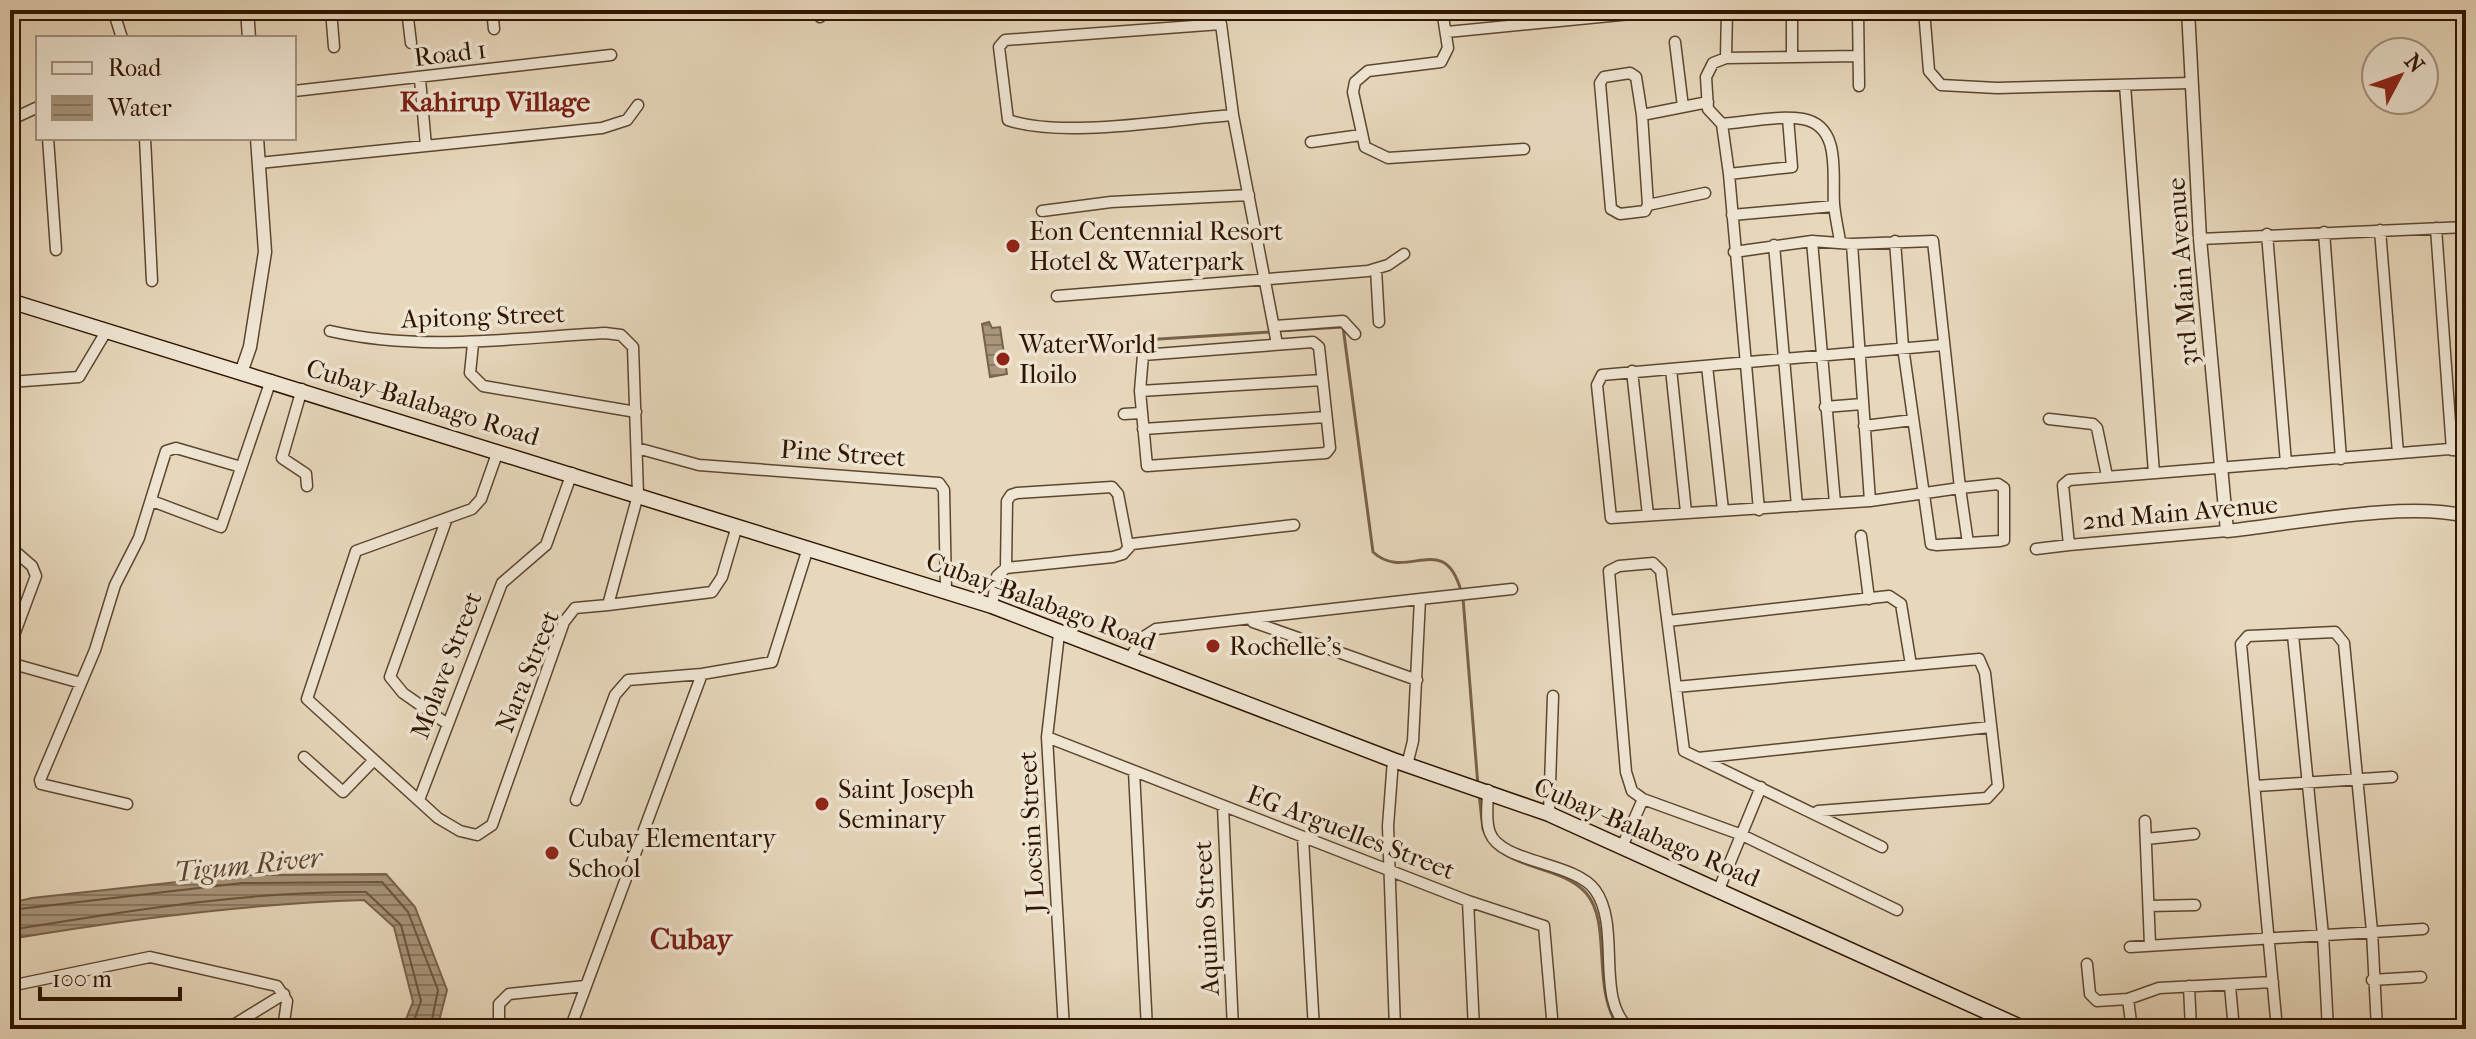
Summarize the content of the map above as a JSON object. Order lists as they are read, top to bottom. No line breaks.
{"streets":{"main road":["Cubay-Balabago Road"],"street":["Road 1","3rd Main Avenue","Apitong Street","Pine Street","2nd Main Avenue","Molave Street","Nara Street","J Locsin Street","EG Arguelles Street","Aquino Street"]},"crossings":[["3rd Main Avenue","2nd Main Avenue"],["Cubay-Balabago Road","Pine Street"],["Cubay-Balabago Road","Molave Street"],["Cubay-Balabago Road","Nara Street"],["Cubay-Balabago Road","J Locsin Street"],["Molave Street","Nara Street"],["J Locsin Street","EG Arguelles Street"],["EG Arguelles Street","Aquino Street"]],"districts":["Kahirup Village","Cubay"],"water":["Tigum River"],"places":["Eon Centennial Resort Hotel & Waterpark","WaterWorld Iloilo","Rochelle's","Saint Joseph Seminary","Cubay Elementary School"],"legend":["Road","Water"],"scale_bar":"100 m","north":"top right"}
